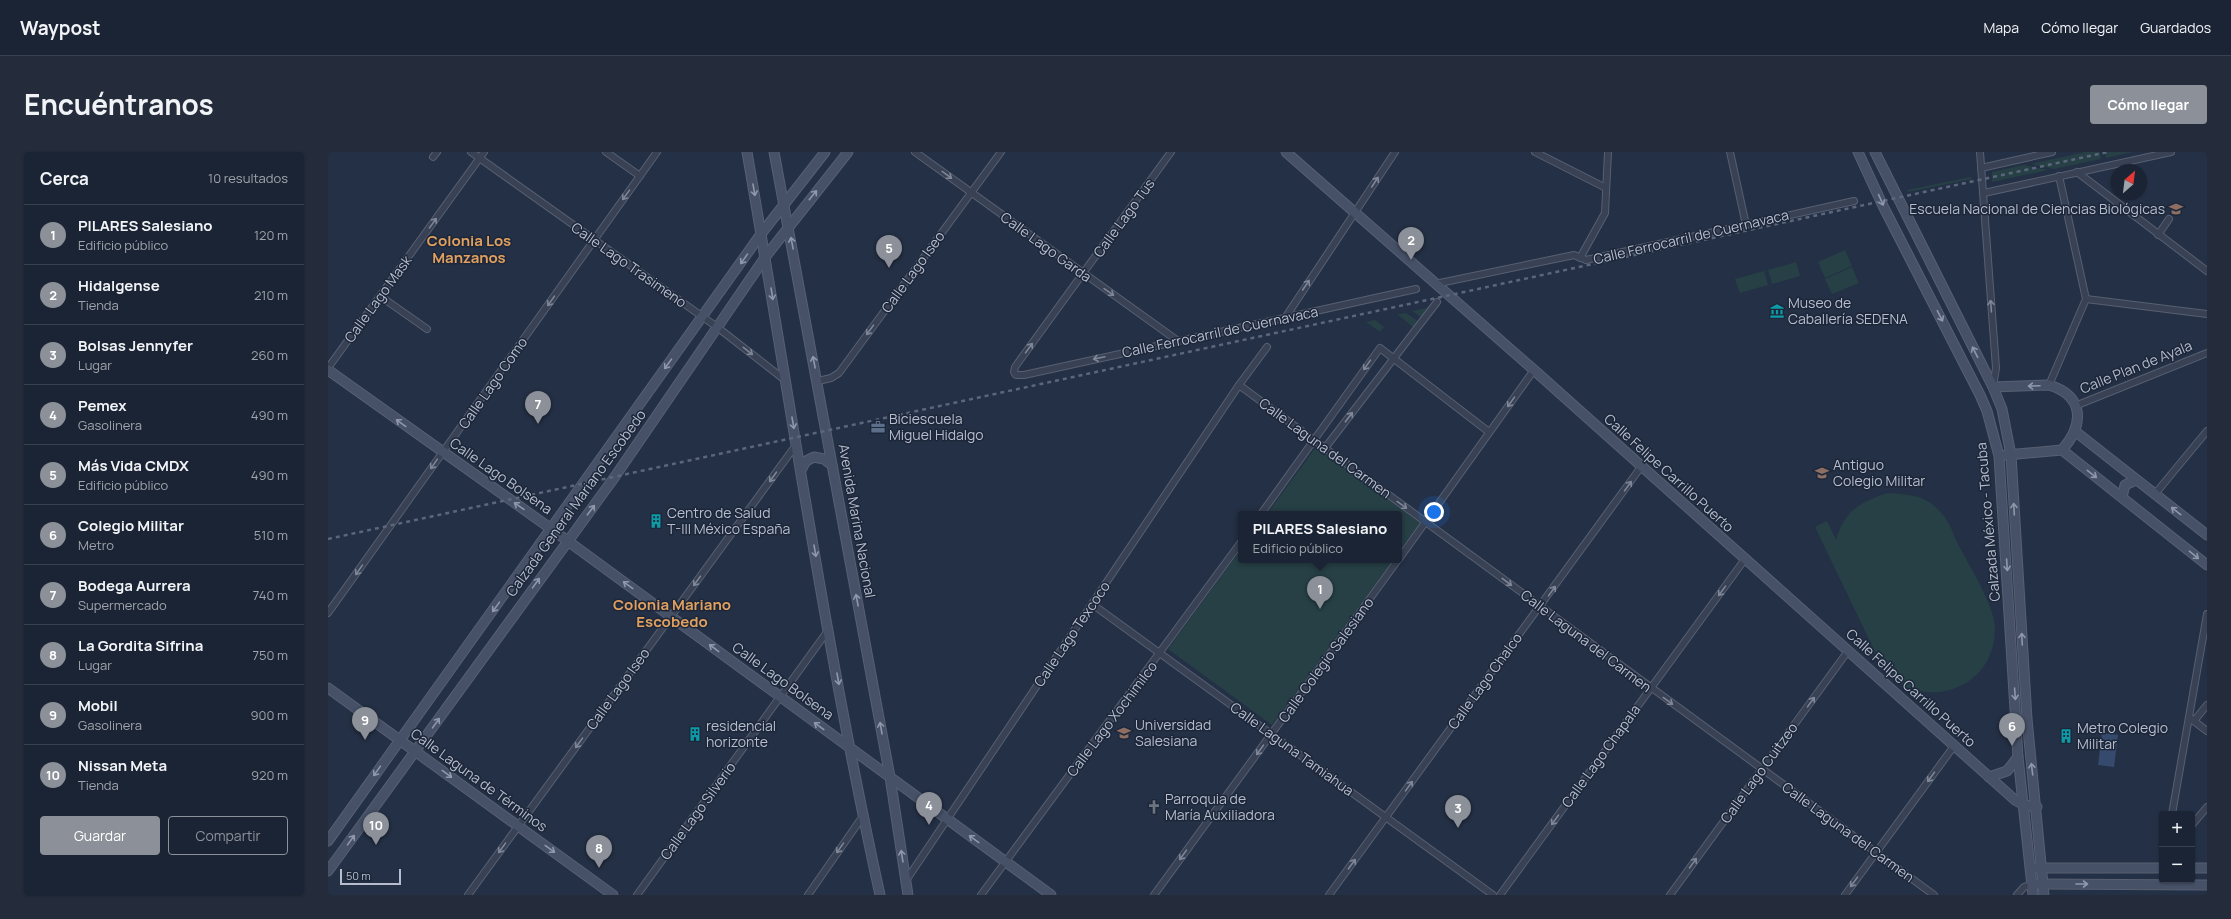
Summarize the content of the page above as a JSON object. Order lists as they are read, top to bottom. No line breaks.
{"streets":{"main road":["Calle Plan de Ayala","Calle Felipe Carrillo Puerto","Calle Lago Bolsena","Calzada General Mariano Escobedo","Avenida Marina Nacional","Calzada México - Tacuba","Calle Laguna de Términos"],"street":["Calle Lago Tus","Calle Ferrocarril de Cuernavaca","Calle Lago Garda","Calle Lago Trasimeno","Calle Lago Iseo","Calle Lago Mask","Calle Lago Como","Calle Laguna del Carmen","Calle Lago Texcoco","Calle Colegio Salesiano","Calle Lago Chalco","Calle Lago Xochimilco","Calle Laguna Tamiahua","Calle Lago Chapala","Calle Lago Cuitzeo","Calle Lago Silverio"]},"crossings":[["Calle Lago Tus","Calle Ferrocarril de Cuernavaca"],["Calle Lago Tus","Calle Lago Garda"],["Calle Ferrocarril de Cuernavaca","Calle Lago Garda"],["Calle Ferrocarril de Cuernavaca","Calle Felipe Carrillo Puerto"],["Calle Lago Garda","Calle Lago Iseo"],["Calle Lago Trasimeno","Calle Lago Mask"],["Calle Lago Trasimeno","Calle Lago Como"],["Calle Lago Trasimeno","Calzada General Mariano Escobedo"],["Calle Lago Iseo","Calle Lago Bolsena"],["Calle Lago Iseo","Avenida Marina Nacional"],["Calle Lago Iseo","Calle Laguna de Términos"],["Calle Lago Mask","Calle Lago Bolsena"],["Calle Plan de Ayala","Calzada México - Tacuba"],["Calle Lago Como","Calle Lago Bolsena"],["Calle Laguna del Carmen","Calle Lago Texcoco"],["Calle Laguna del Carmen","Calle Colegio Salesiano"],["Calle Laguna del Carmen","Calle Lago Chalco"],["Calle Laguna del Carmen","Calle Lago Chapala"],["Calle Laguna del Carmen","Calle Lago Cuitzeo"],["Calle Felipe Carrillo Puerto","Calzada México - Tacuba"],["Calle Felipe Carrillo Puerto","Calle Colegio Salesiano"],["Calle Felipe Carrillo Puerto","Calle Lago Chalco"],["Calle Felipe Carrillo Puerto","Calle Lago Chapala"],["Calle Felipe Carrillo Puerto","Calle Lago Cuitzeo"],["Calle Lago Bolsena","Calzada General Mariano Escobedo"],["Calle Lago Bolsena","Avenida Marina Nacional"],["Calle Lago Bolsena","Calle Lago Texcoco"],["Calle Lago Bolsena","Calle Lago Xochimilco"],["Calle Lago Bolsena","Calle Lago Silverio"],["Calzada General Mariano Escobedo","Avenida Marina Nacional"],["Calzada General Mariano Escobedo","Calle Laguna de Términos"],["Avenida Marina Nacional","Calle Lago Texcoco"],["Calle Lago Texcoco","Calle Laguna Tamiahua"],["Calle Colegio Salesiano","Calle Laguna Tamiahua"],["Calle Lago Chalco","Calle Laguna Tamiahua"],["Calle Lago Xochimilco","Calle Laguna Tamiahua"]],"one_way":["Calle Lago Tus","Calle Lago Garda","Calle Lago Iseo","Calle Lago Mask","Calle Lago Como","Calle Laguna del Carmen","Calle Lago Bolsena","Calle Colegio Salesiano","Calle Lago Chalco","Calle Lago Chapala","Calle Lago Cuitzeo","Calle Laguna de Términos"],"districts":["Colonia Los Manzanos","Colonia Mariano Escobedo"],"places":{"school or university":["Escuela Nacional de Ciencias Biológicas","Antiguo Colegio Militar","Universidad Salesiana"],"museum":["Museo de Caballería SEDENA"],"office":["Biciescuela Miguel Hidalgo"],"building":["Centro de Salud T-III México España","residencial horizonte","Metro Colegio Militar"],"church":["Parroquia de María Auxiliadora"]},"scale_bar":"50 m","north":"top right","page":{"header":"Waypost","nav":["Mapa","Cómo llegar","Guardados"],"title":"Encuéntranos","buttons":["Cómo llegar",["Guardar","Compartir"]],"heading":["Cerca","10 resultados"],"list":[{"mark":"1","name":"PILARES Salesiano","note":"Edificio público","value":"120 m"},{"mark":"2","name":"Hidalgense","note":"Tienda","value":"210 m"},{"mark":"3","name":"Bolsas Jennyfer","note":"Lugar","value":"260 m"},{"mark":"4","name":"Pemex","note":"Gasolinera","value":"490 m"},{"mark":"5","name":"Más Vida CMDX","note":"Edificio público","value":"490 m"},{"mark":"6","name":"Colegio Militar","note":"Metro","value":"510 m"},{"mark":"7","name":"Bodega Aurrera","note":"Supermercado","value":"740 m"},{"mark":"8","name":"La Gordita Sifrina","note":"Lugar","value":"750 m"},{"mark":"9","name":"Mobil","note":"Gasolinera","value":"900 m"},{"mark":"10","name":"Nissan Meta","note":"Tienda","value":"920 m"}],"pins":["2","5","7","1","9","6","4","3","10","8"],"popup":["PILARES Salesiano","Edificio público"],"map_buttons":["+","−"],"scale":"50 m"}}
